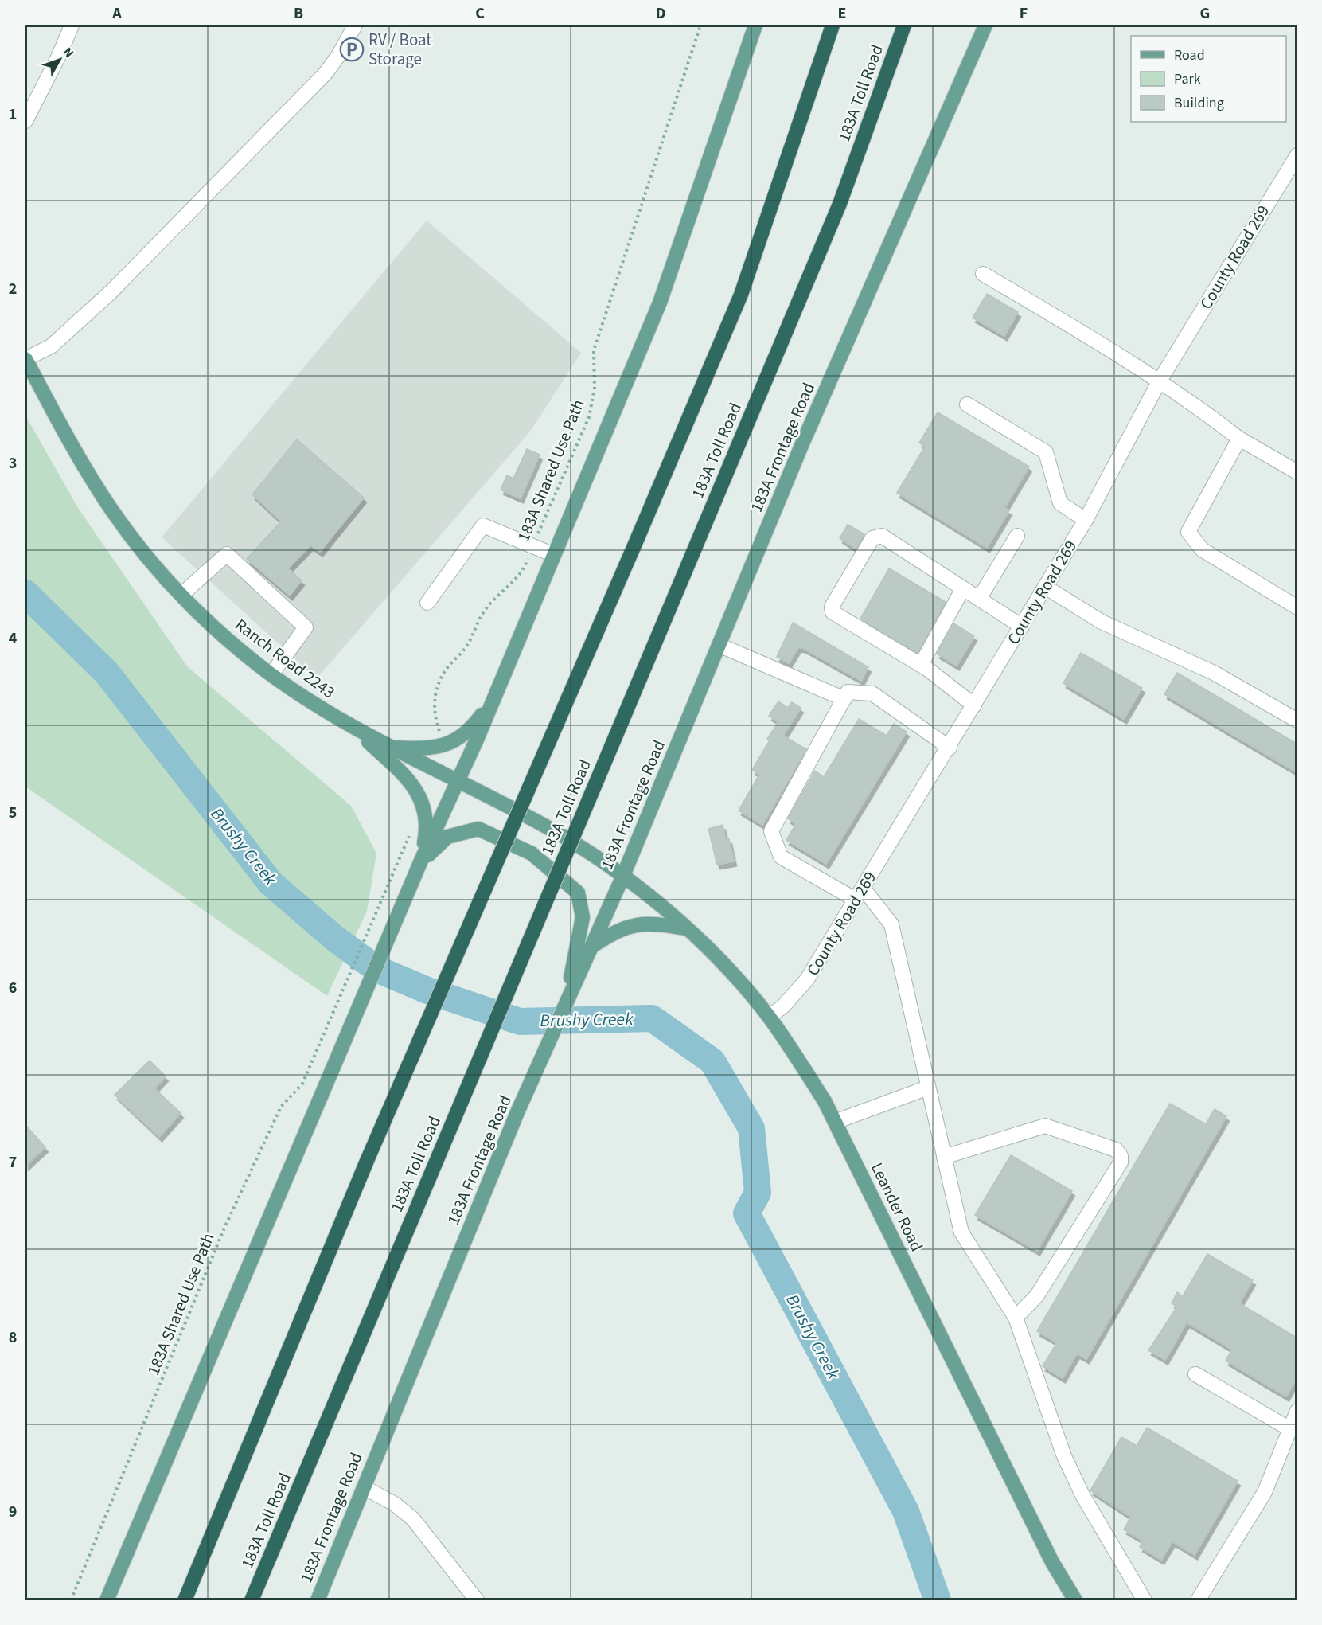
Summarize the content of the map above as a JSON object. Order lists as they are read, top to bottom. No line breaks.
{"streets":{"highway":["183A Toll Road"],"main road":["183A Frontage Road","Ranch Road 2243","Leander Road"],"street":["County Road 269"],"path":["183A Shared Use Path"]},"crossings":[["County Road 269","Leander Road"],["183A Frontage Road","Ranch Road 2243"],["183A Frontage Road","Leander Road"],["Ranch Road 2243","Leander Road"]],"water":["Brushy Creek"],"places":{"parking":["RV / Boat Storage"]},"legend":["Road","Park","Building"],"north":"top right","grid":{"columns":["A","B","C","D","E","F","G"],"rows":["1","2","3","4","5","6","7","8","9"]}}
